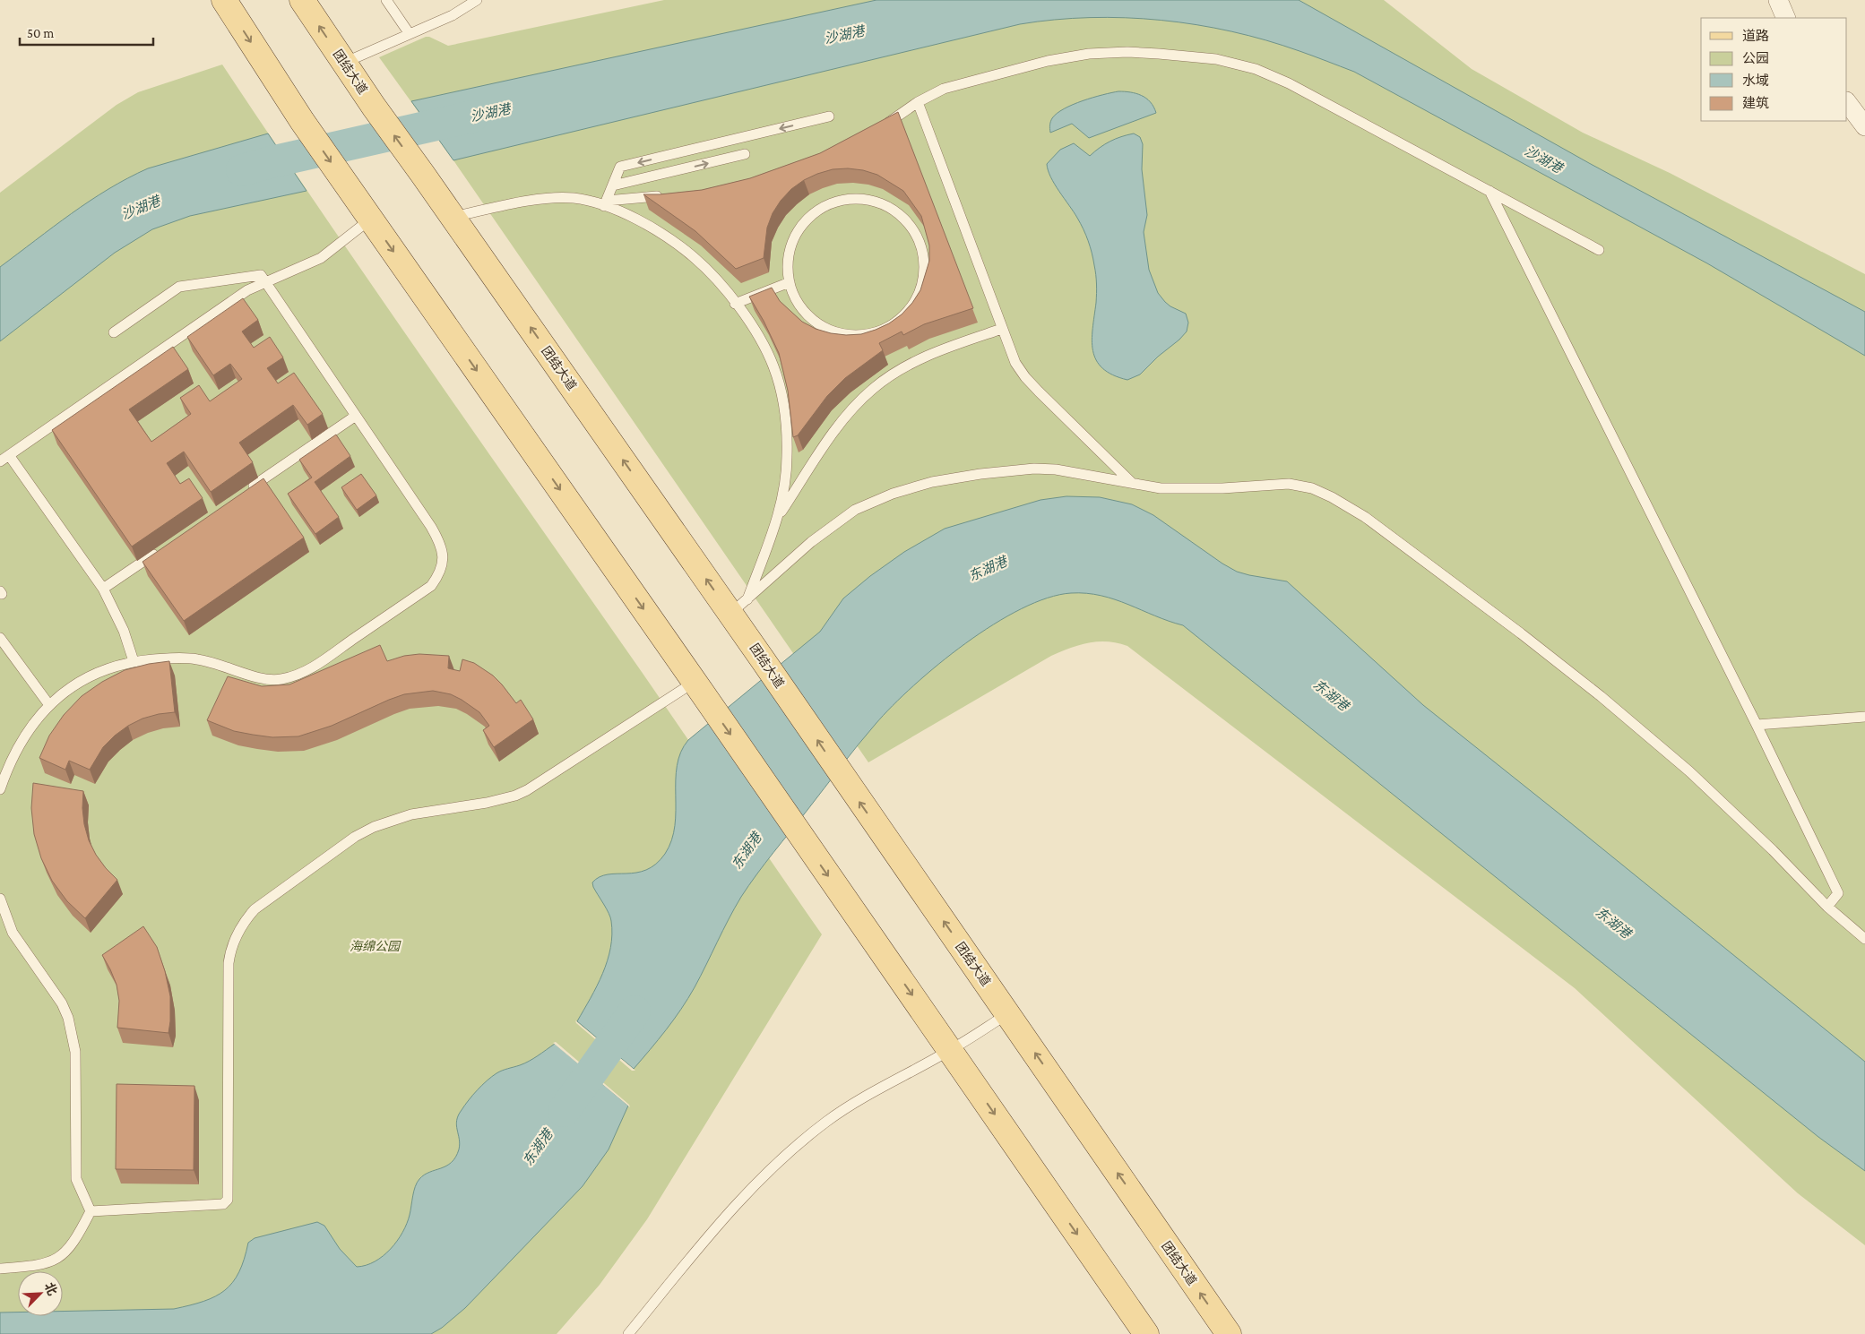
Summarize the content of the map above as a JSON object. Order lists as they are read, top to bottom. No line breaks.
{"streets":{"main road":["团结大道"]},"water":["沙湖港","东湖港"],"parks":["海绵公园"],"legend":["道路","公园","水域","建筑"],"scale_bar":"50 m","north":"top right"}
